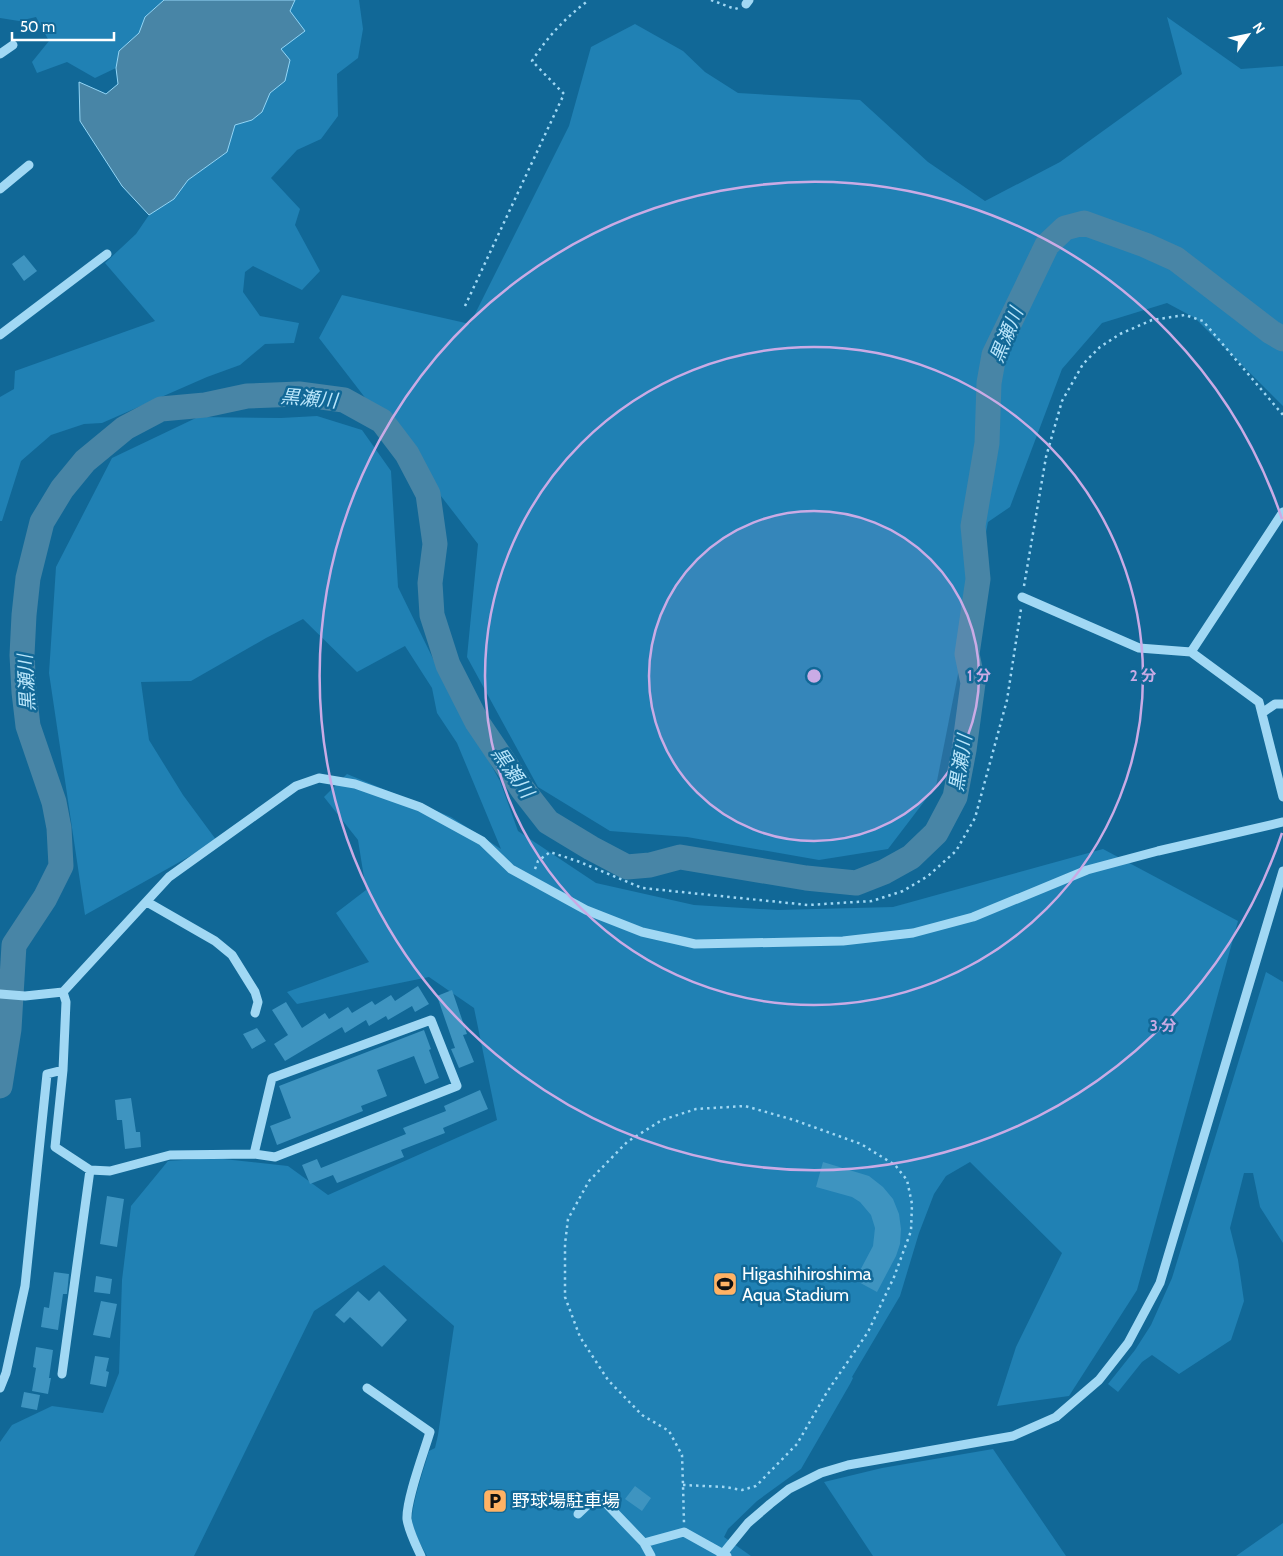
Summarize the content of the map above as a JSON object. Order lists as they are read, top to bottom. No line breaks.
{"water":["黒瀬川"],"places":{"sports":["Higashihiroshima Aqua Stadium"],"parking":["野球場駐車場"]},"scale_bar":"50 m","north":"top right","rings":["1 分","2 分","3 分"]}
